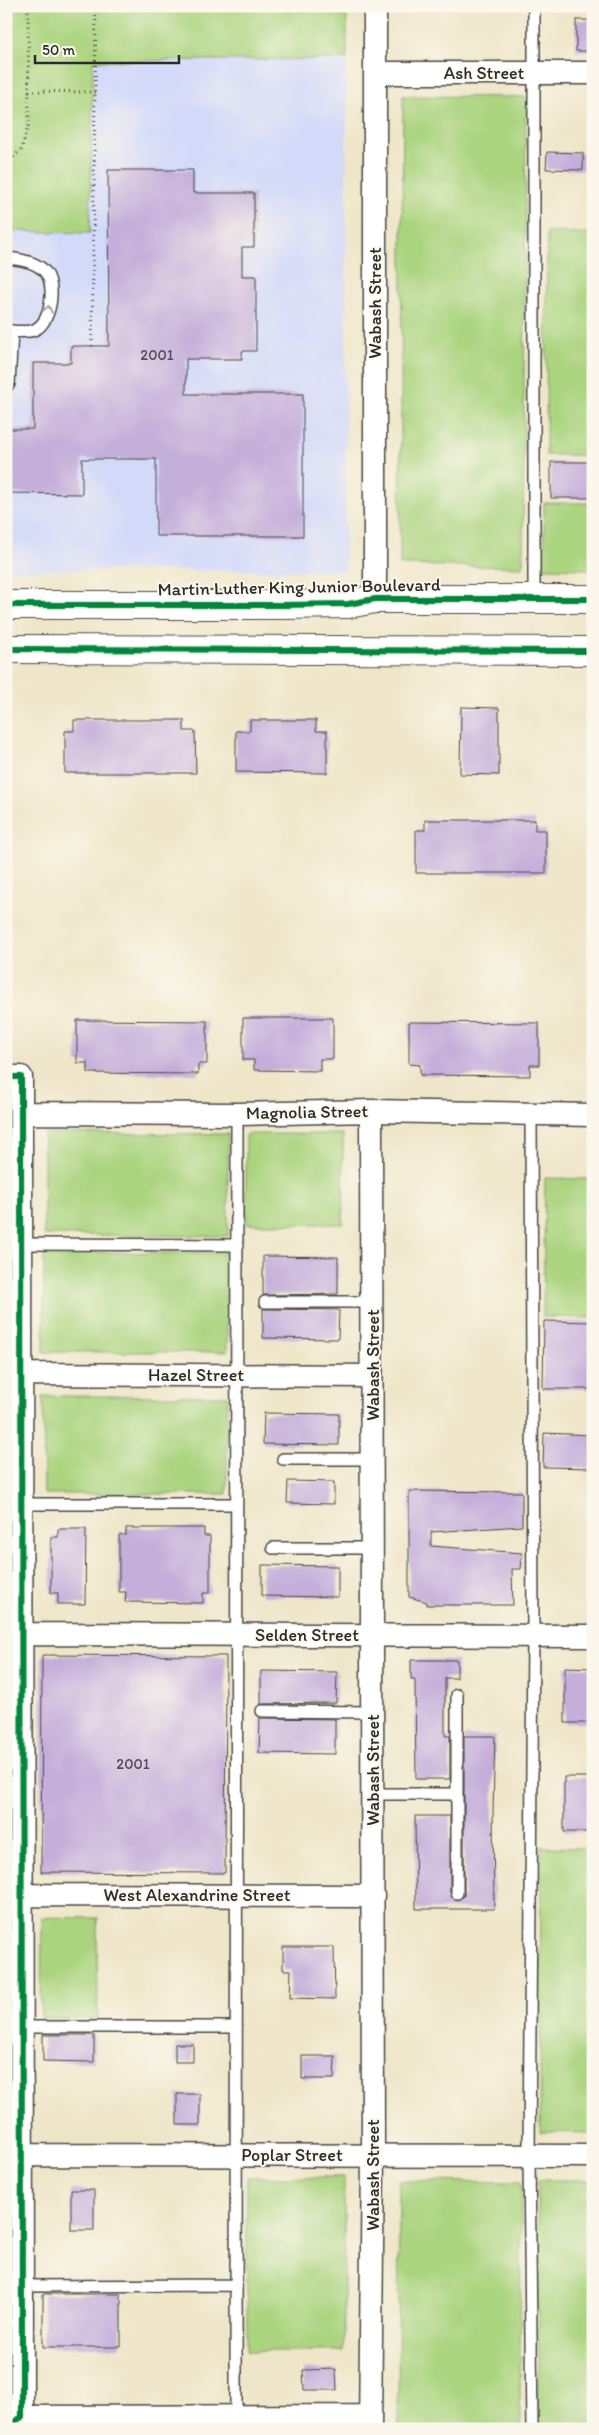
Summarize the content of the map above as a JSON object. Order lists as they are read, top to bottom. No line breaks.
{"streets":{"main road":["Martin Luther King Junior Boulevard"],"street":["Ash Street","Wabash Street","Magnolia Street","Hazel Street","Selden Street","West Alexandrine Street","Poplar Street"]},"crossings":[["Ash Street","Wabash Street"],["Wabash Street","Martin Luther King Junior Boulevard"],["Wabash Street","Magnolia Street"],["Wabash Street","Hazel Street"],["Wabash Street","Selden Street"],["Wabash Street","West Alexandrine Street"],["Wabash Street","Poplar Street"]],"house_numbers":["2001","2001"],"scale_bar":"50 m"}
